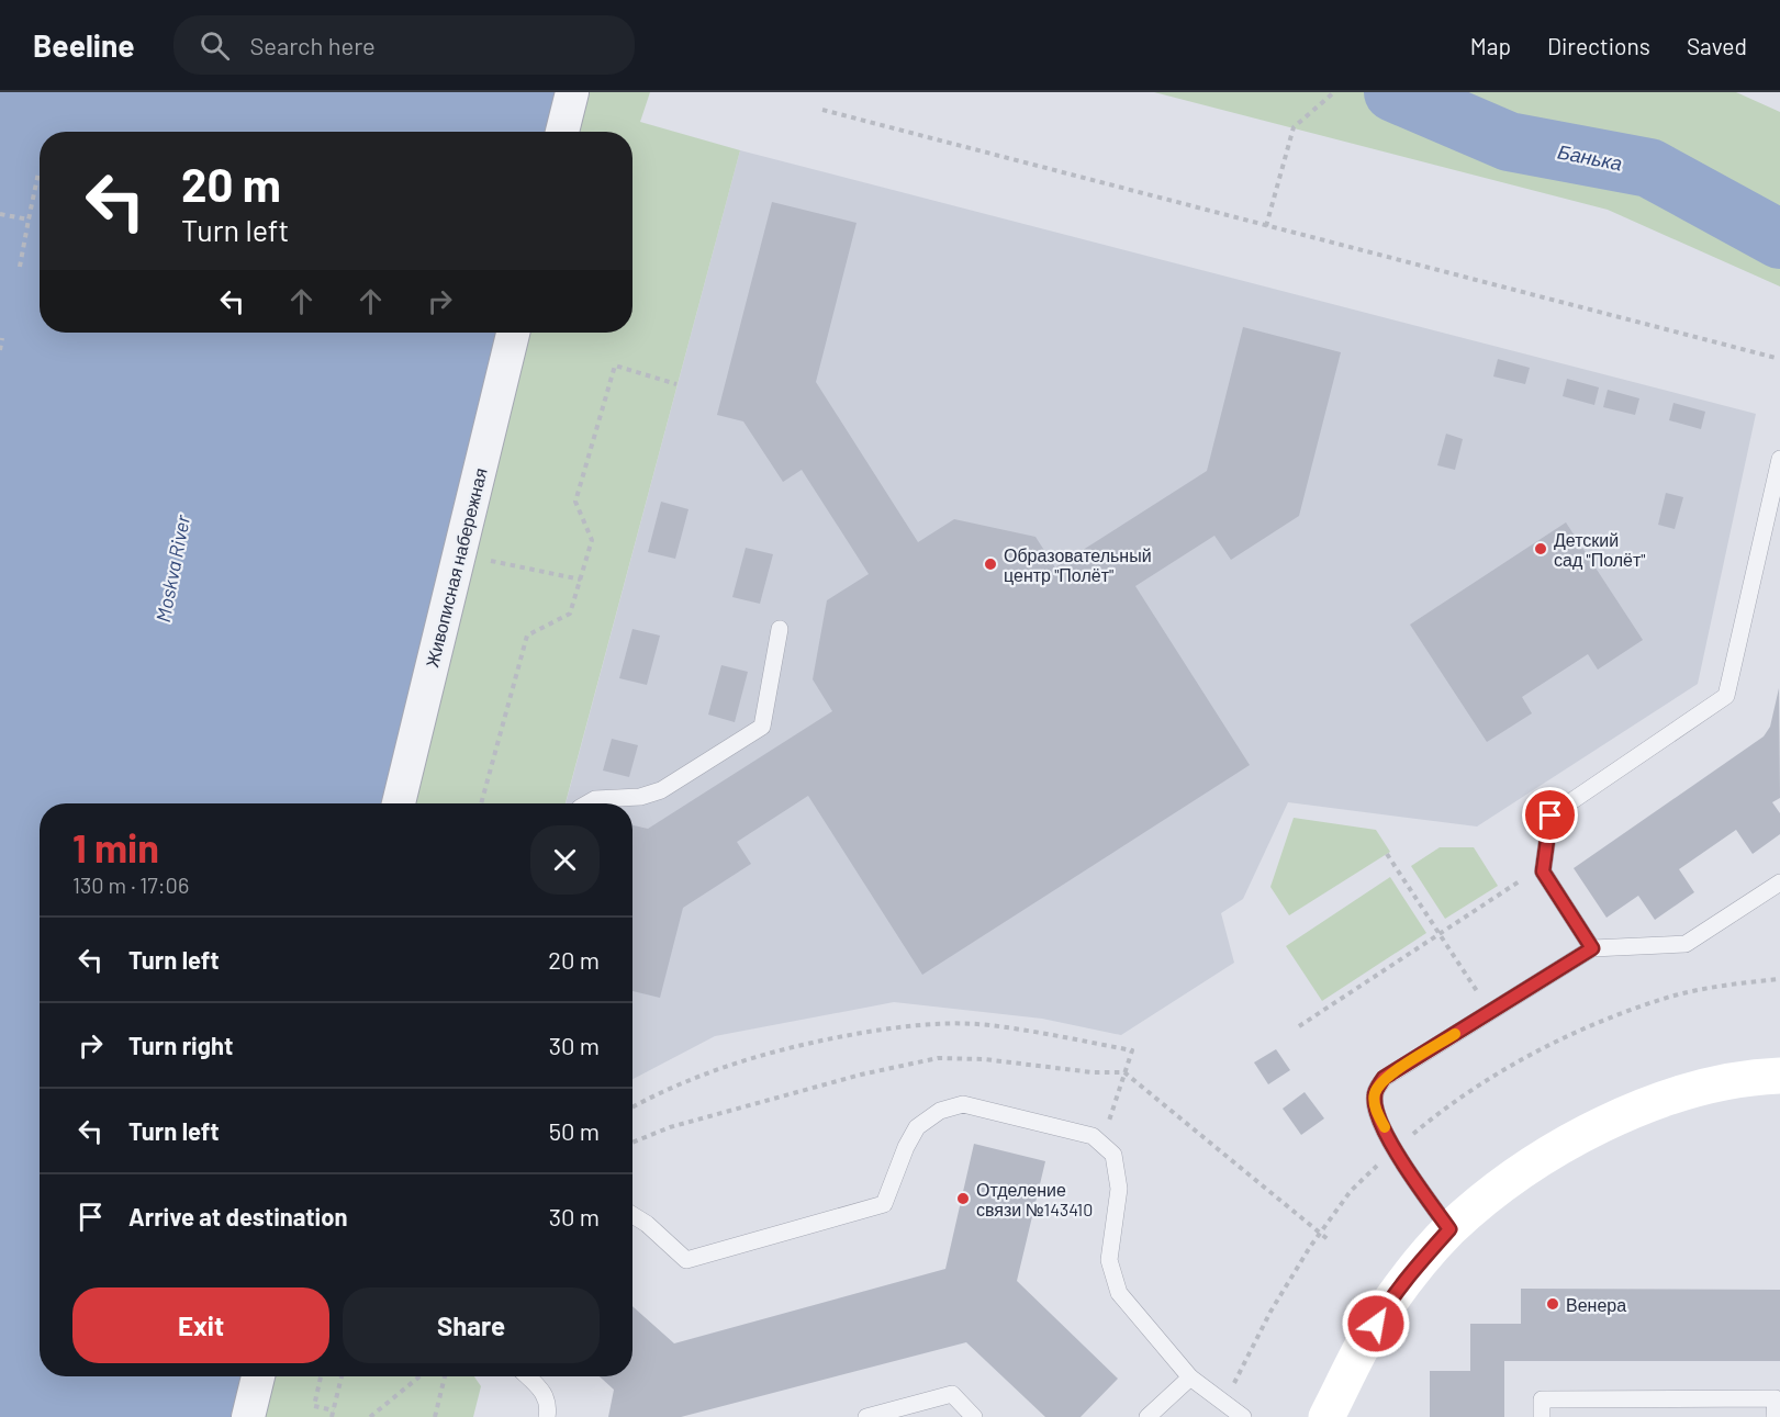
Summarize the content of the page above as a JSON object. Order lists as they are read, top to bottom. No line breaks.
{"streets":{"street":["Живописная набережная"]},"water":["Банька","Moskva River"],"places":["Детский сад \"Полёт\"","Образовательный центр \"Полёт\"","Отделение связи №143410","Венера"],"page":{"header":"Beeline","search":"Search here","nav":["Map","Directions","Saved"],"turn":["20 m","Turn left"],"heading":["1 min","130 m · 17:06"],"list":[{"name":"Turn left","value":"20 m"},{"name":"Turn right","value":"30 m"},{"name":"Turn left","value":"50 m"},{"name":"Arrive at destination","value":"30 m"}],"buttons":["Exit","Share"]}}
